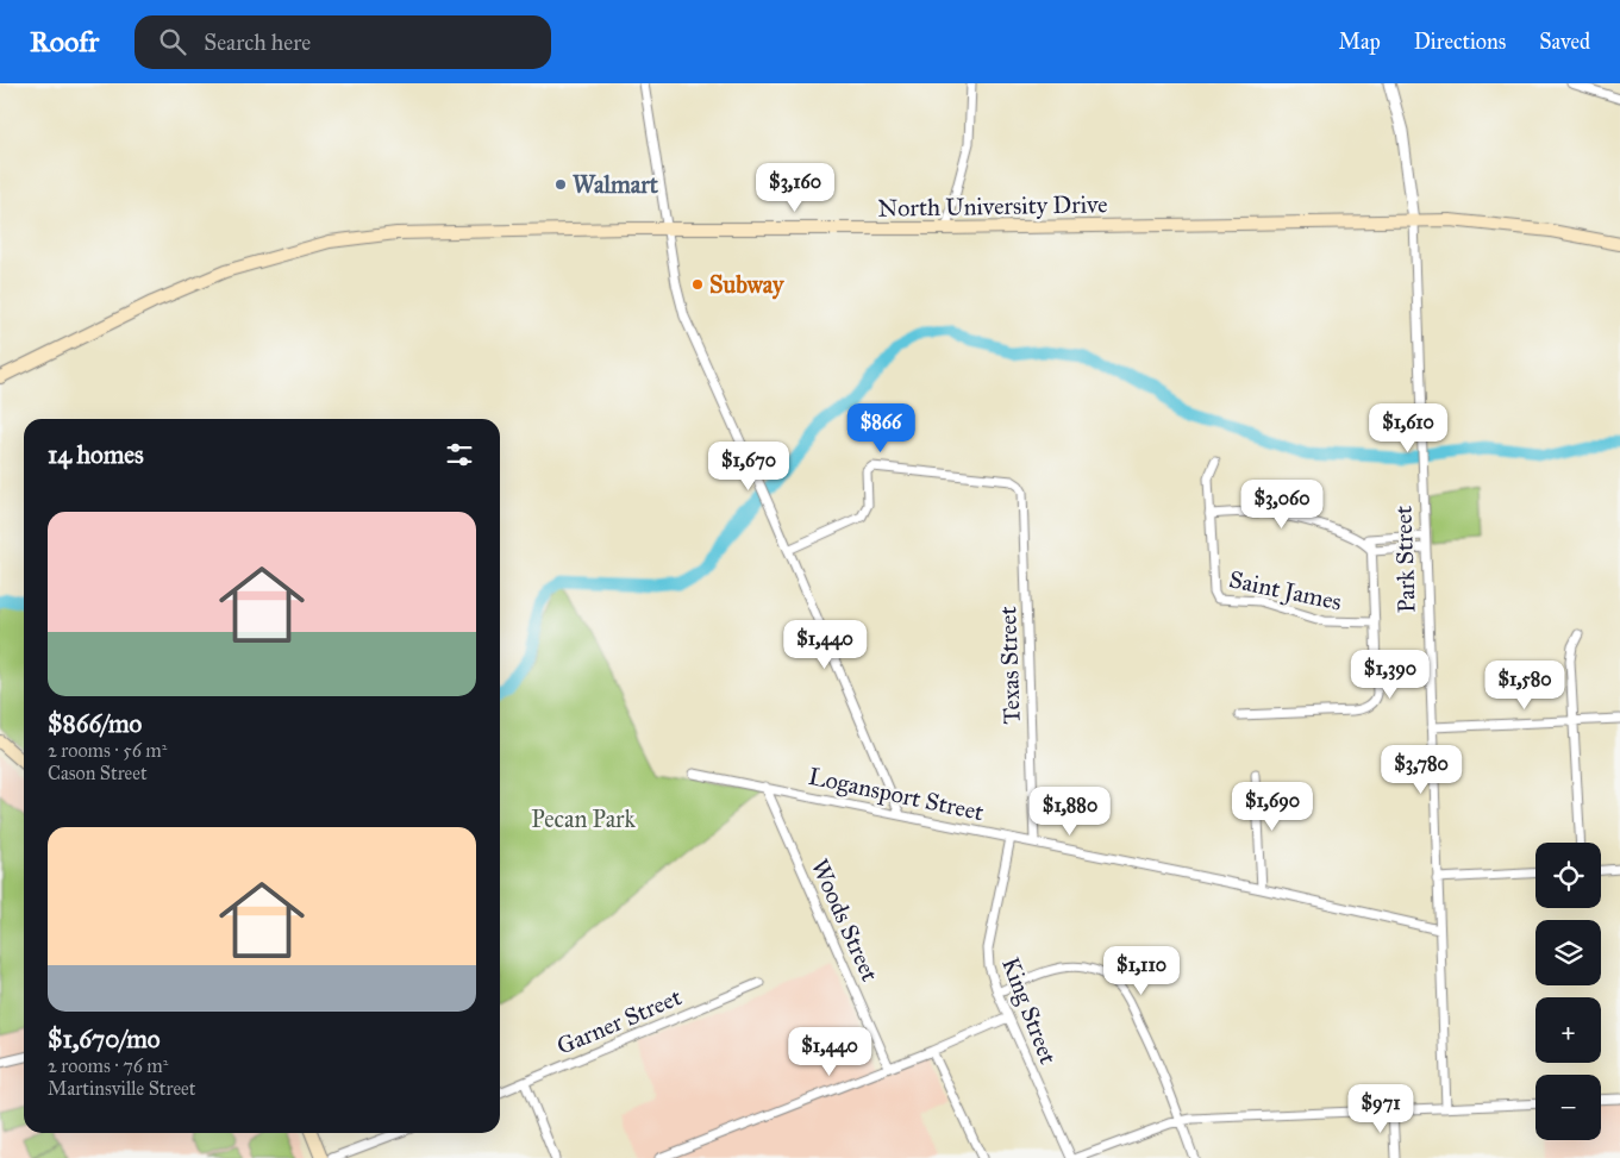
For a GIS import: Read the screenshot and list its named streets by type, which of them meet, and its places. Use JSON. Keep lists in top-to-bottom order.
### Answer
{
  "streets": {
    "main road": ["North University Drive"],
    "street": [
      "Park Street",
      "Saint James",
      "Texas Street",
      "Logansport Street",
      "Woods Street",
      "King Street",
      "Garner Street"
    ]
  },
  "crossings": [
    ["North University Drive", "Park Street"],
    ["Park Street", "Logansport Street"],
    ["Texas Street", "Logansport Street"],
    ["Logansport Street", "Woods Street"],
    ["Logansport Street", "King Street"]
  ],
  "parks": ["Pecan Park"],
  "places": ["Walmart", "Subway"],
  "page": {
    "header": "Roofr",
    "search": "Search here",
    "nav": ["Map", "Directions", "Saved"],
    "price": [
      "$3,160",
      "$866",
      "$1,610",
      "$1,670",
      "$3,060",
      "$1,440",
      "$1,390",
      "$1,580",
      "$3,780",
      "$1,690",
      "$1,880",
      "$1,110",
      "$1,440",
      "$971"
    ],
    "heading": "14 homes",
    "list": [
      {
        "name": "$866/mo",
        "note": "2 rooms · 56 m² · Cason Street"
      },
      {
        "name": "$1,670/mo",
        "note": "2 rooms · 76 m² · Martinsville Street"
      }
    ],
    "map_buttons": ["+", "−"]
  }
}
